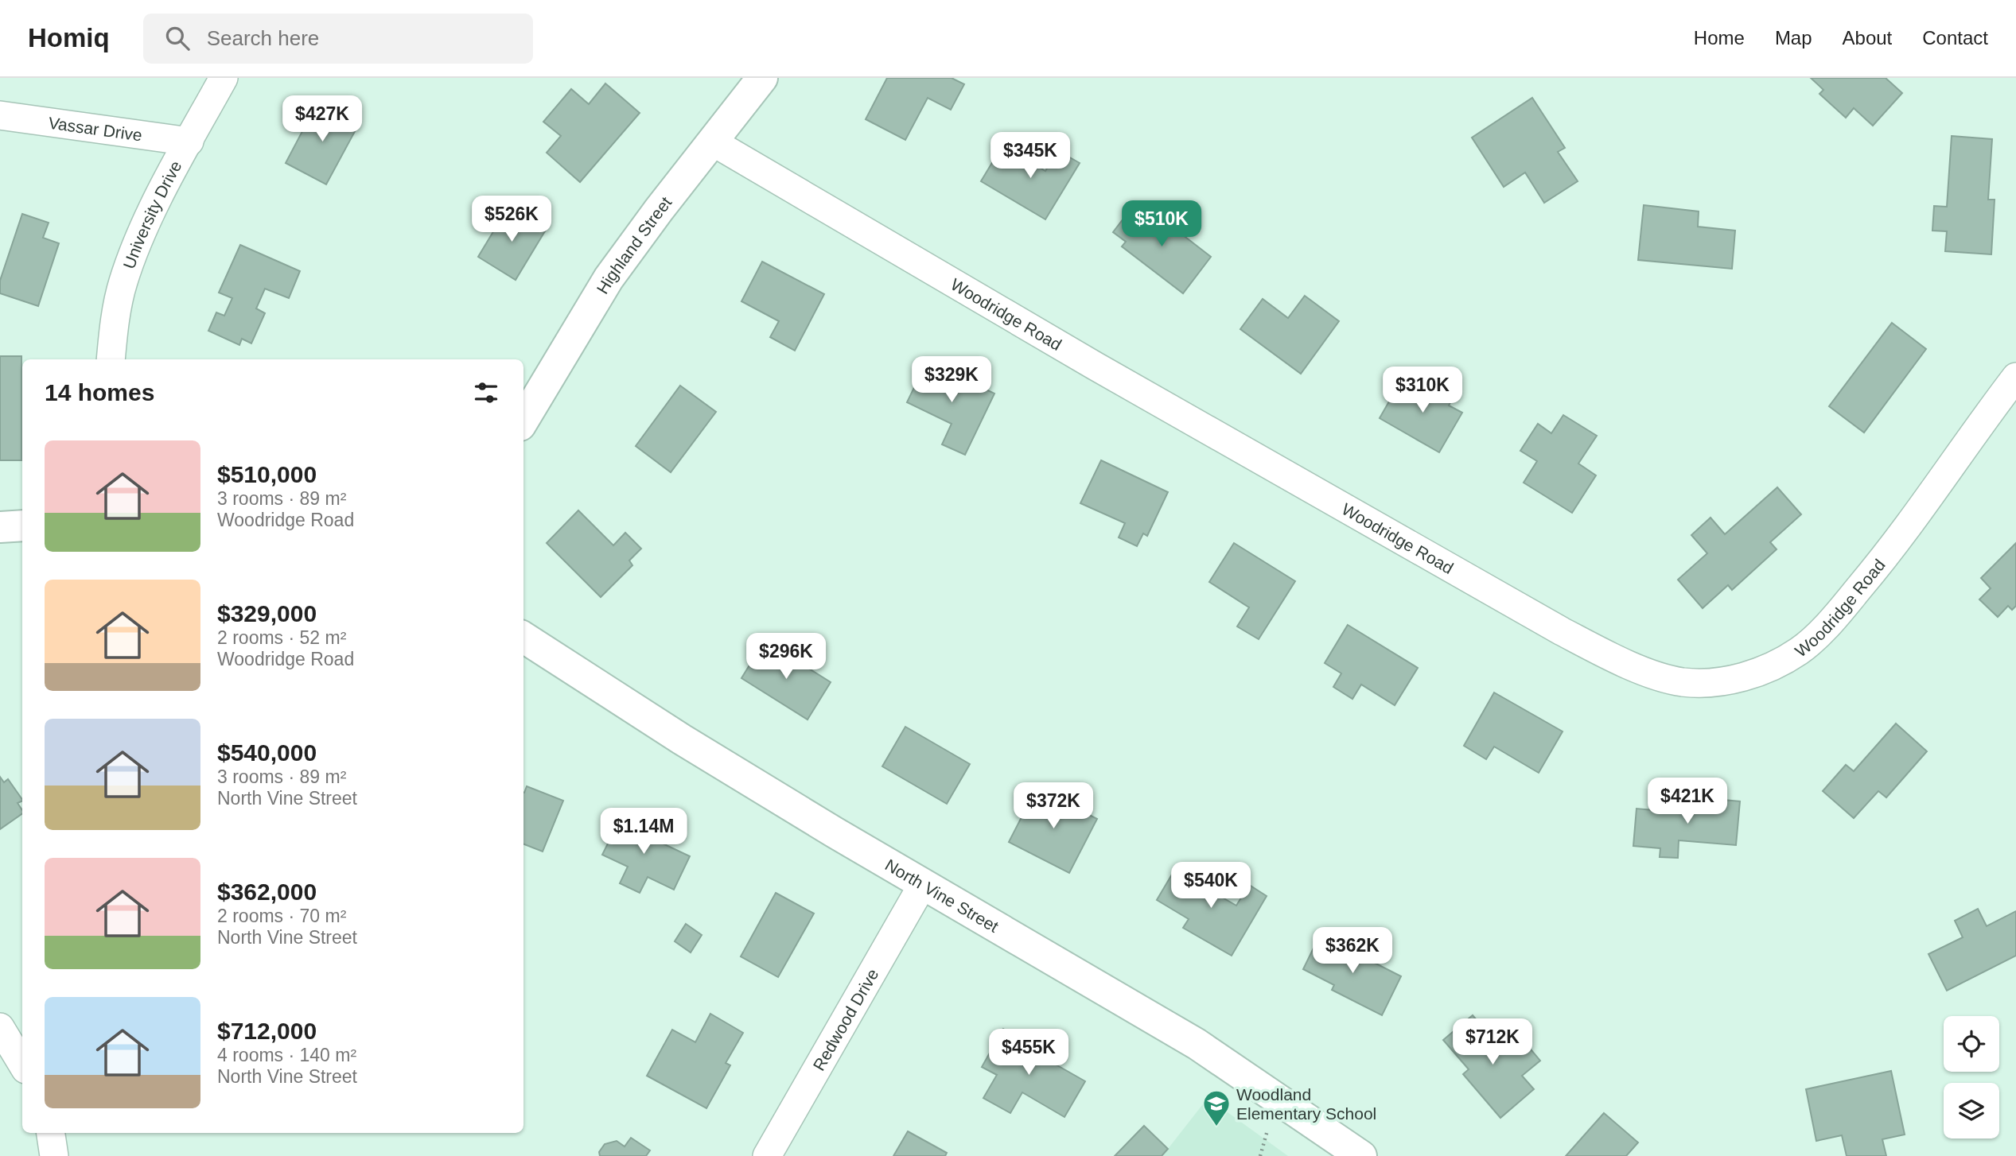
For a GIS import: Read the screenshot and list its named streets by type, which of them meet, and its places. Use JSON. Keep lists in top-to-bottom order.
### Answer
{
  "streets": {
    "street": [
      "Vassar Drive",
      "University Drive",
      "Highland Street",
      "Woodridge Road",
      "North Vine Street",
      "Redwood Drive"
    ]
  },
  "crossings": [
    ["Vassar Drive", "University Drive"],
    ["Highland Street", "Woodridge Road"],
    ["North Vine Street", "Redwood Drive"]
  ],
  "places": {
    "school or university": ["Woodland Elementary School"]
  },
  "page": {
    "header": "Homiq",
    "search": "Search here",
    "nav": [
      "Home",
      "Map",
      "About",
      "Contact"
    ],
    "price": [
      "$427K",
      "$345K",
      "$526K",
      "$510K",
      "$329K",
      "$310K",
      "$296K",
      "$421K",
      "$372K",
      "$1.14M",
      "$540K",
      "$362K",
      "$712K",
      "$455K"
    ],
    "heading": "14 homes",
    "list": [
      {
        "name": "$510,000",
        "note": "3 rooms · 89 m² · Woodridge Road"
      },
      {
        "name": "$329,000",
        "note": "2 rooms · 52 m² · Woodridge Road"
      },
      {
        "name": "$540,000",
        "note": "3 rooms · 89 m² · North Vine Street"
      },
      {
        "name": "$362,000",
        "note": "2 rooms · 70 m² · North Vine Street"
      },
      {
        "name": "$712,000",
        "note": "4 rooms · 140 m² · North Vine Street"
      }
    ]
  }
}
